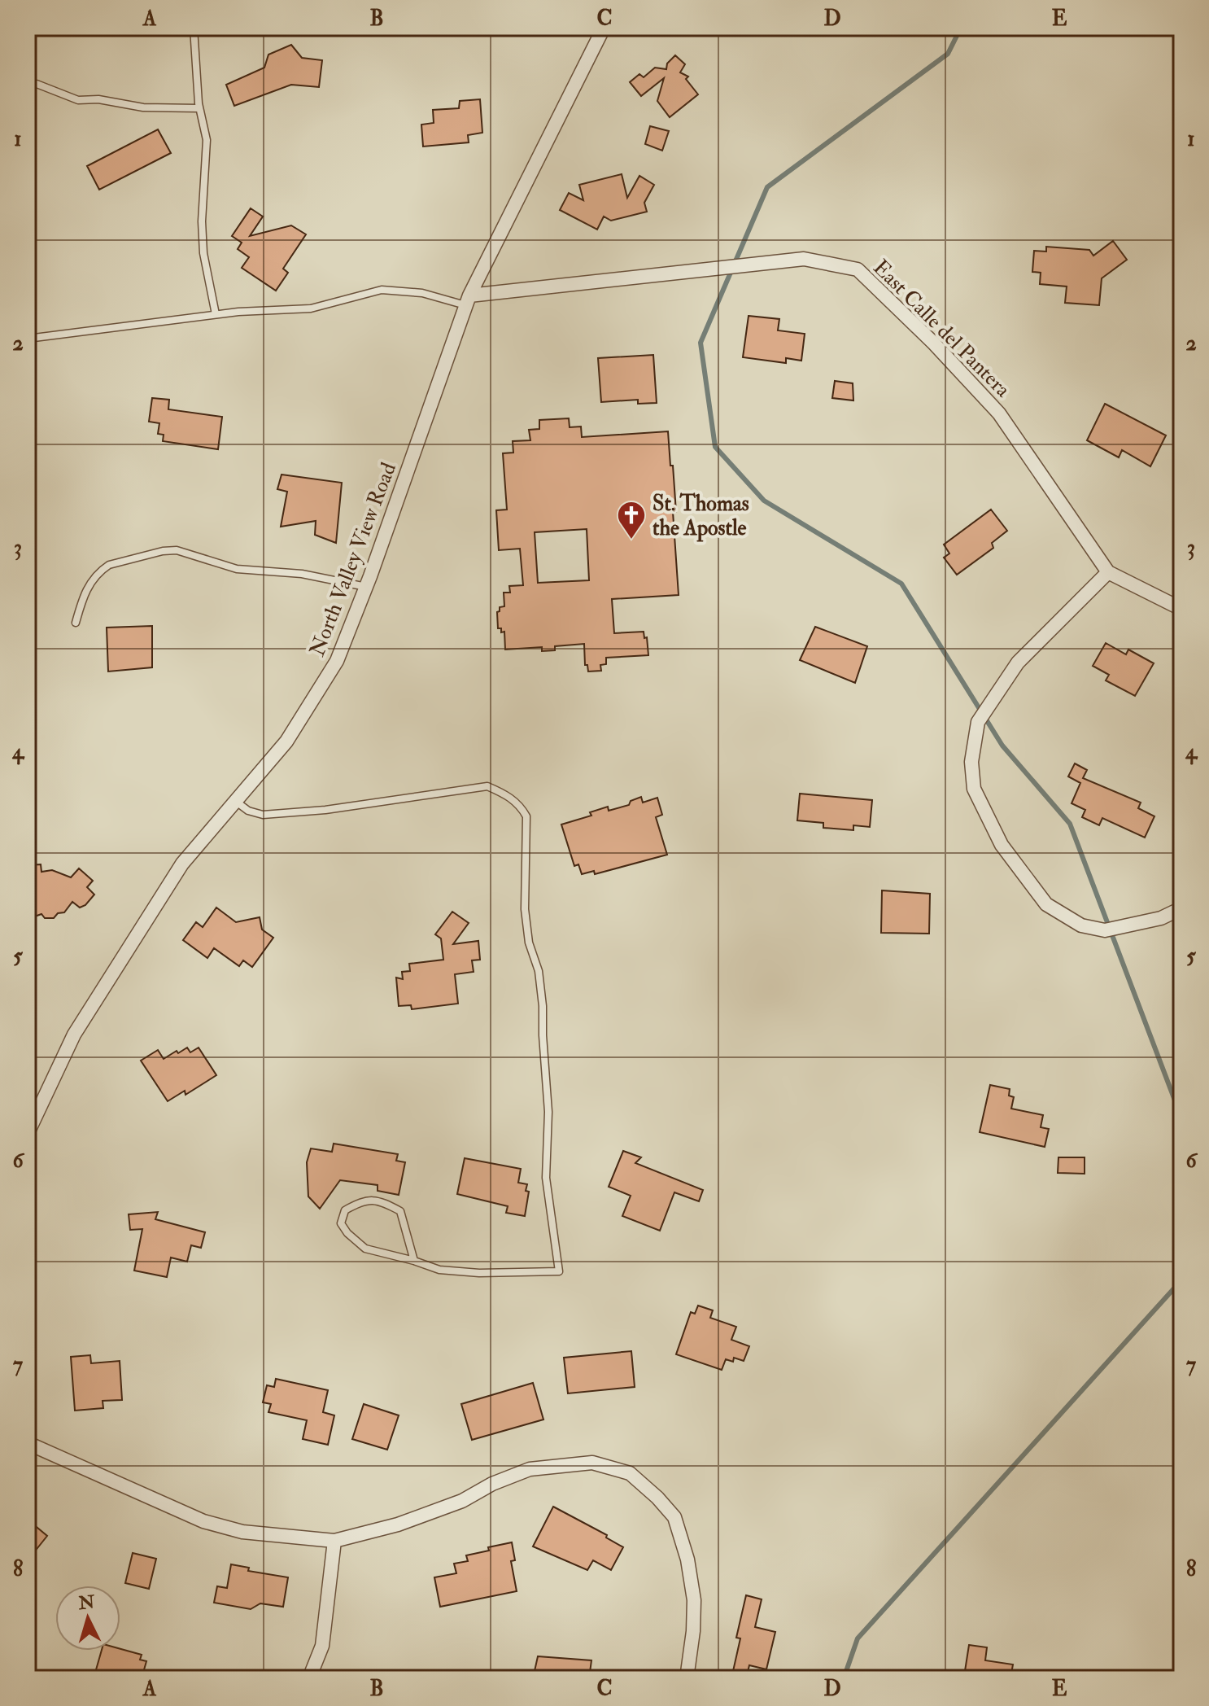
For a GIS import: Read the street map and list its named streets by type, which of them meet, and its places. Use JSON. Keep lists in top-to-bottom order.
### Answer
{
  "streets": {
    "street": ["East Calle del Pantera", "North Valley View Road"]
  },
  "crossings": [
    ["East Calle del Pantera", "North Valley View Road"]
  ],
  "places": {
    "church": ["St. Thomas the Apostle"]
  },
  "north": "top",
  "grid": {
    "columns": [
      "A",
      "B",
      "C",
      "D",
      "E"
    ],
    "rows": [
      "1",
      "2",
      "3",
      "4",
      "5",
      "6",
      "7",
      "8"
    ]
  }
}
